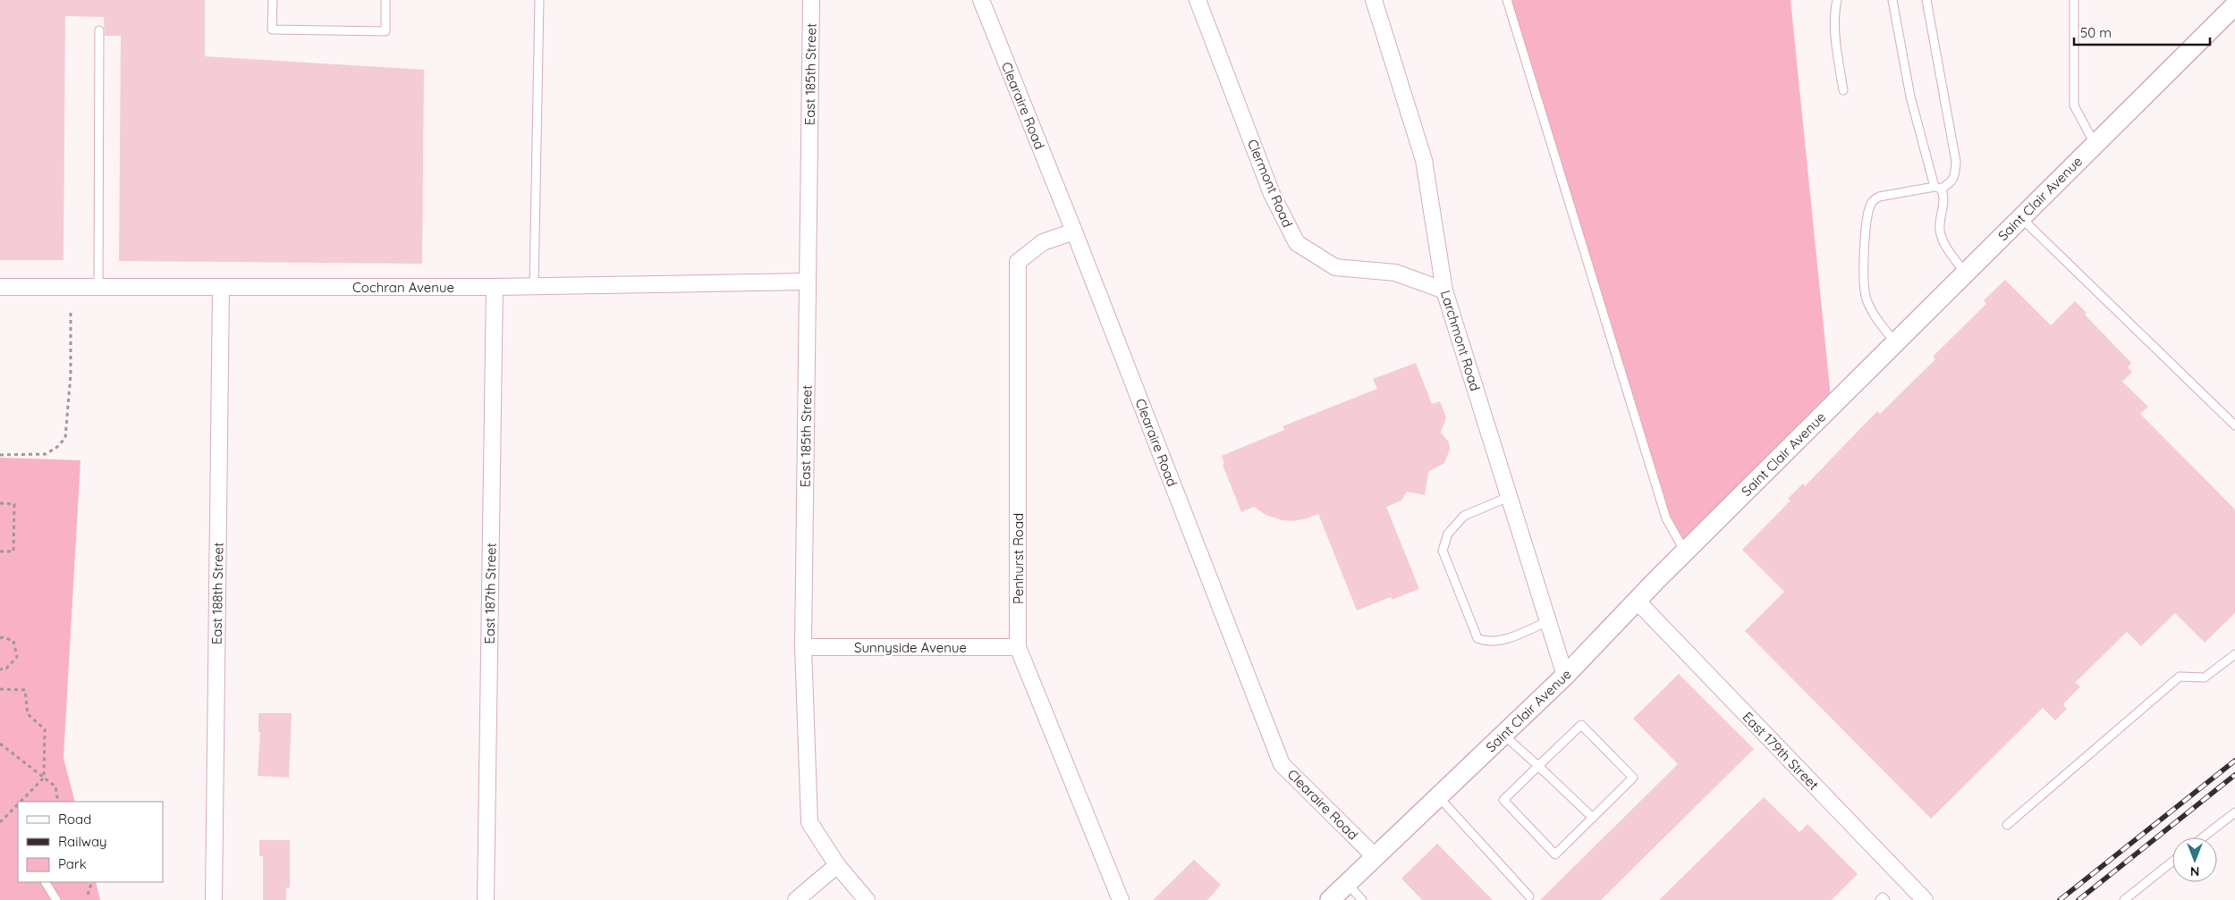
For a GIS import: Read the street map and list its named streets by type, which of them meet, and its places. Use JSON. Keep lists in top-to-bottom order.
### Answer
{
  "streets": {
    "street": [
      "East 185th Street",
      "Clearaire Road",
      "Clermont Road",
      "Saint Clair Avenue",
      "Cochran Avenue",
      "Larchmont Road",
      "Penhurst Road",
      "East 188th Street",
      "East 187th Street",
      "Sunnyside Avenue",
      "East 179th Street"
    ]
  },
  "crossings": [
    ["East 185th Street", "Cochran Avenue"],
    ["East 185th Street", "Sunnyside Avenue"],
    ["Clearaire Road", "Saint Clair Avenue"],
    ["Clearaire Road", "Penhurst Road"],
    ["Clermont Road", "Larchmont Road"],
    ["Saint Clair Avenue", "Larchmont Road"],
    ["Saint Clair Avenue", "East 179th Street"],
    ["Cochran Avenue", "East 188th Street"],
    ["Cochran Avenue", "East 187th Street"],
    ["Penhurst Road", "Sunnyside Avenue"]
  ],
  "legend": ["Road", "Railway", "Park"],
  "scale_bar": "50 m",
  "north": "bottom"
}
